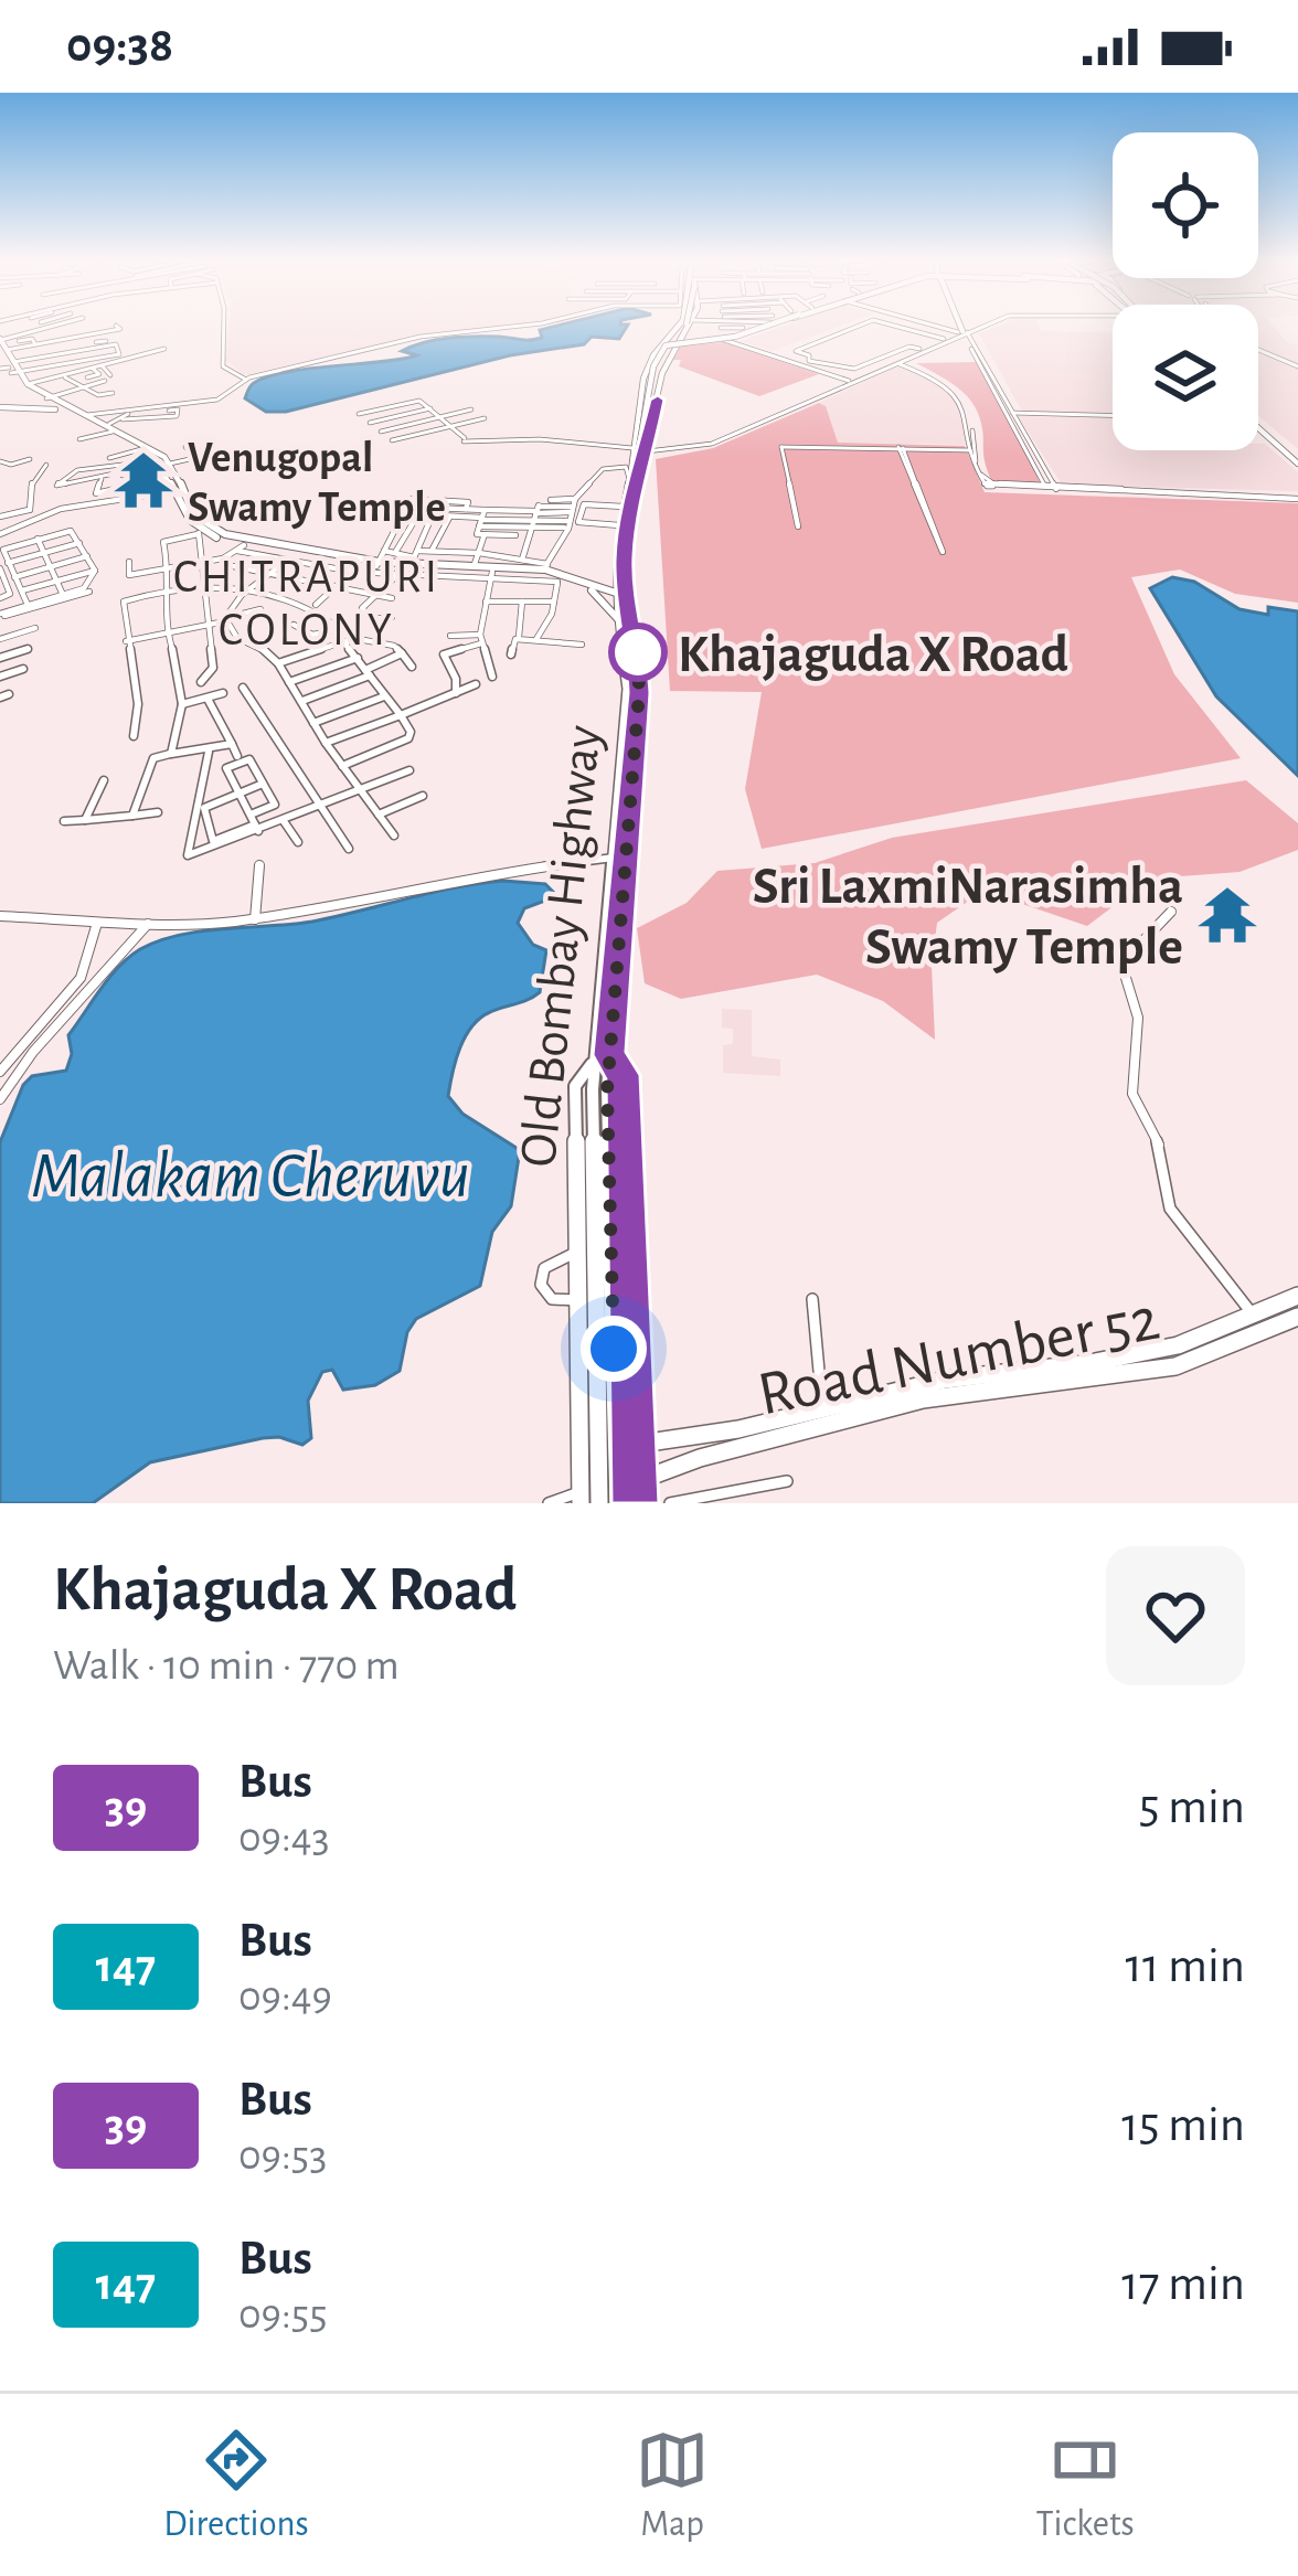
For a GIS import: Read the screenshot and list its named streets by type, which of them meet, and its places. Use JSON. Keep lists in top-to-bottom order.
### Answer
{
  "streets": {
    "main road": ["Old Bombay Highway", "Road Number 52"]
  },
  "districts": ["CHITRAPURI COLONY"],
  "water": ["Malakam Cheruvu"],
  "places": {
    "temple": ["Venugopal Swamy Temple", "Sri LaxmiNarasimha Swamy Temple"],
    "other": ["Khajaguda X Road"]
  },
  "lines": ["bus line 39"],
  "page": {
    "status": "09:38",
    "heading": ["Khajaguda X Road", "Walk · 10 min · 770 m"],
    "list": [
      {
        "mark": "39",
        "name": "Bus",
        "note": "09:43",
        "value": "5 min"
      },
      {
        "mark": "147",
        "name": "Bus",
        "note": "09:49",
        "value": "11 min"
      },
      {
        "mark": "39",
        "name": "Bus",
        "note": "09:53",
        "value": "15 min"
      },
      {
        "mark": "147",
        "name": "Bus",
        "note": "09:55",
        "value": "17 min"
      }
    ],
    "tabs": ["Directions", "Map", "Tickets"]
  }
}
